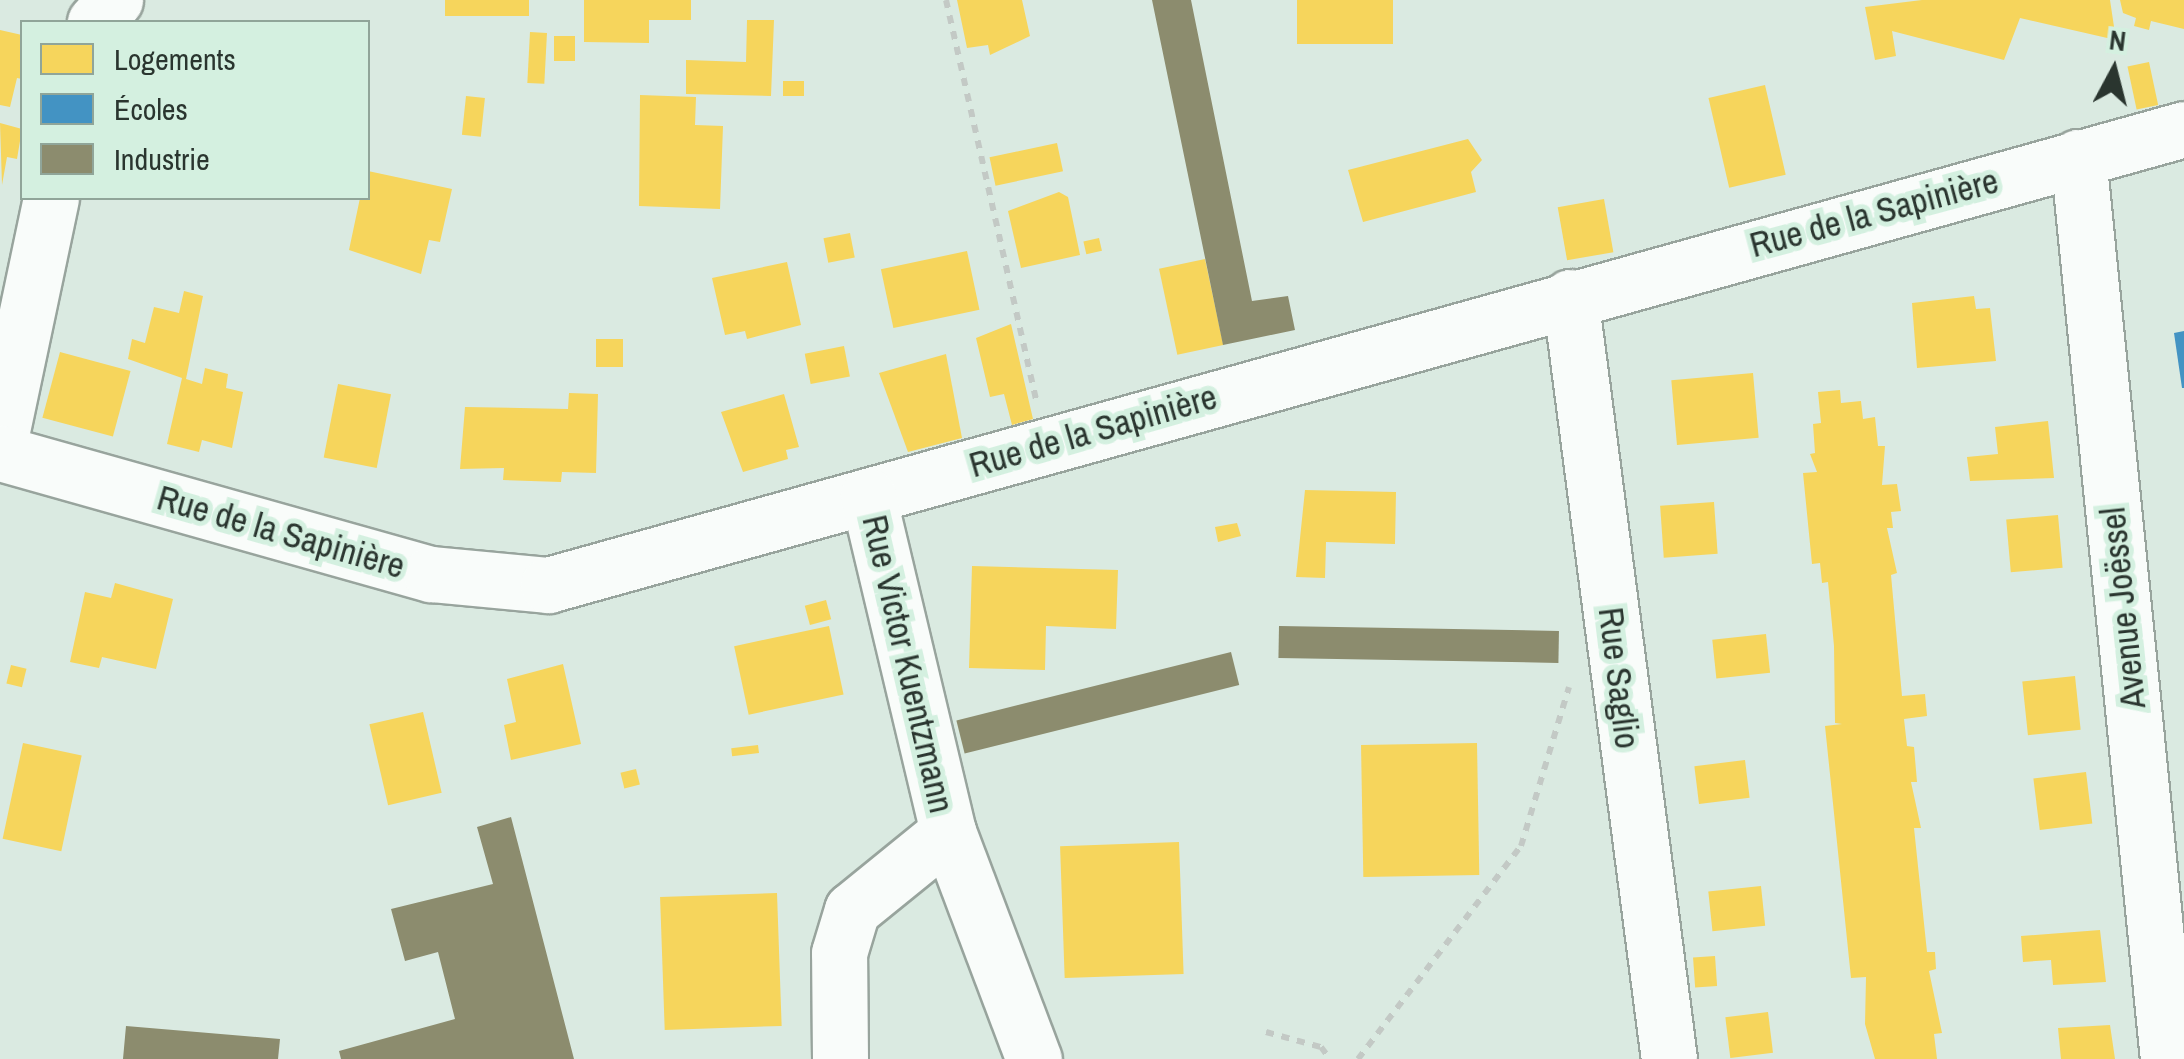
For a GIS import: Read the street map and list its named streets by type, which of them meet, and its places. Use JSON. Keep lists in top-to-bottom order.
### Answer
{
  "streets": {
    "street": [
      "Rue de la Sapinière",
      "Avenue Joëssel",
      "Rue Victor Kuentzmann",
      "Rue Saglio"
    ]
  },
  "crossings": [
    ["Rue de la Sapinière", "Avenue Joëssel"],
    ["Rue de la Sapinière", "Rue Victor Kuentzmann"],
    ["Rue de la Sapinière", "Rue Saglio"]
  ],
  "legend": ["Logements", "Écoles", "Industrie"],
  "north": "top"
}
